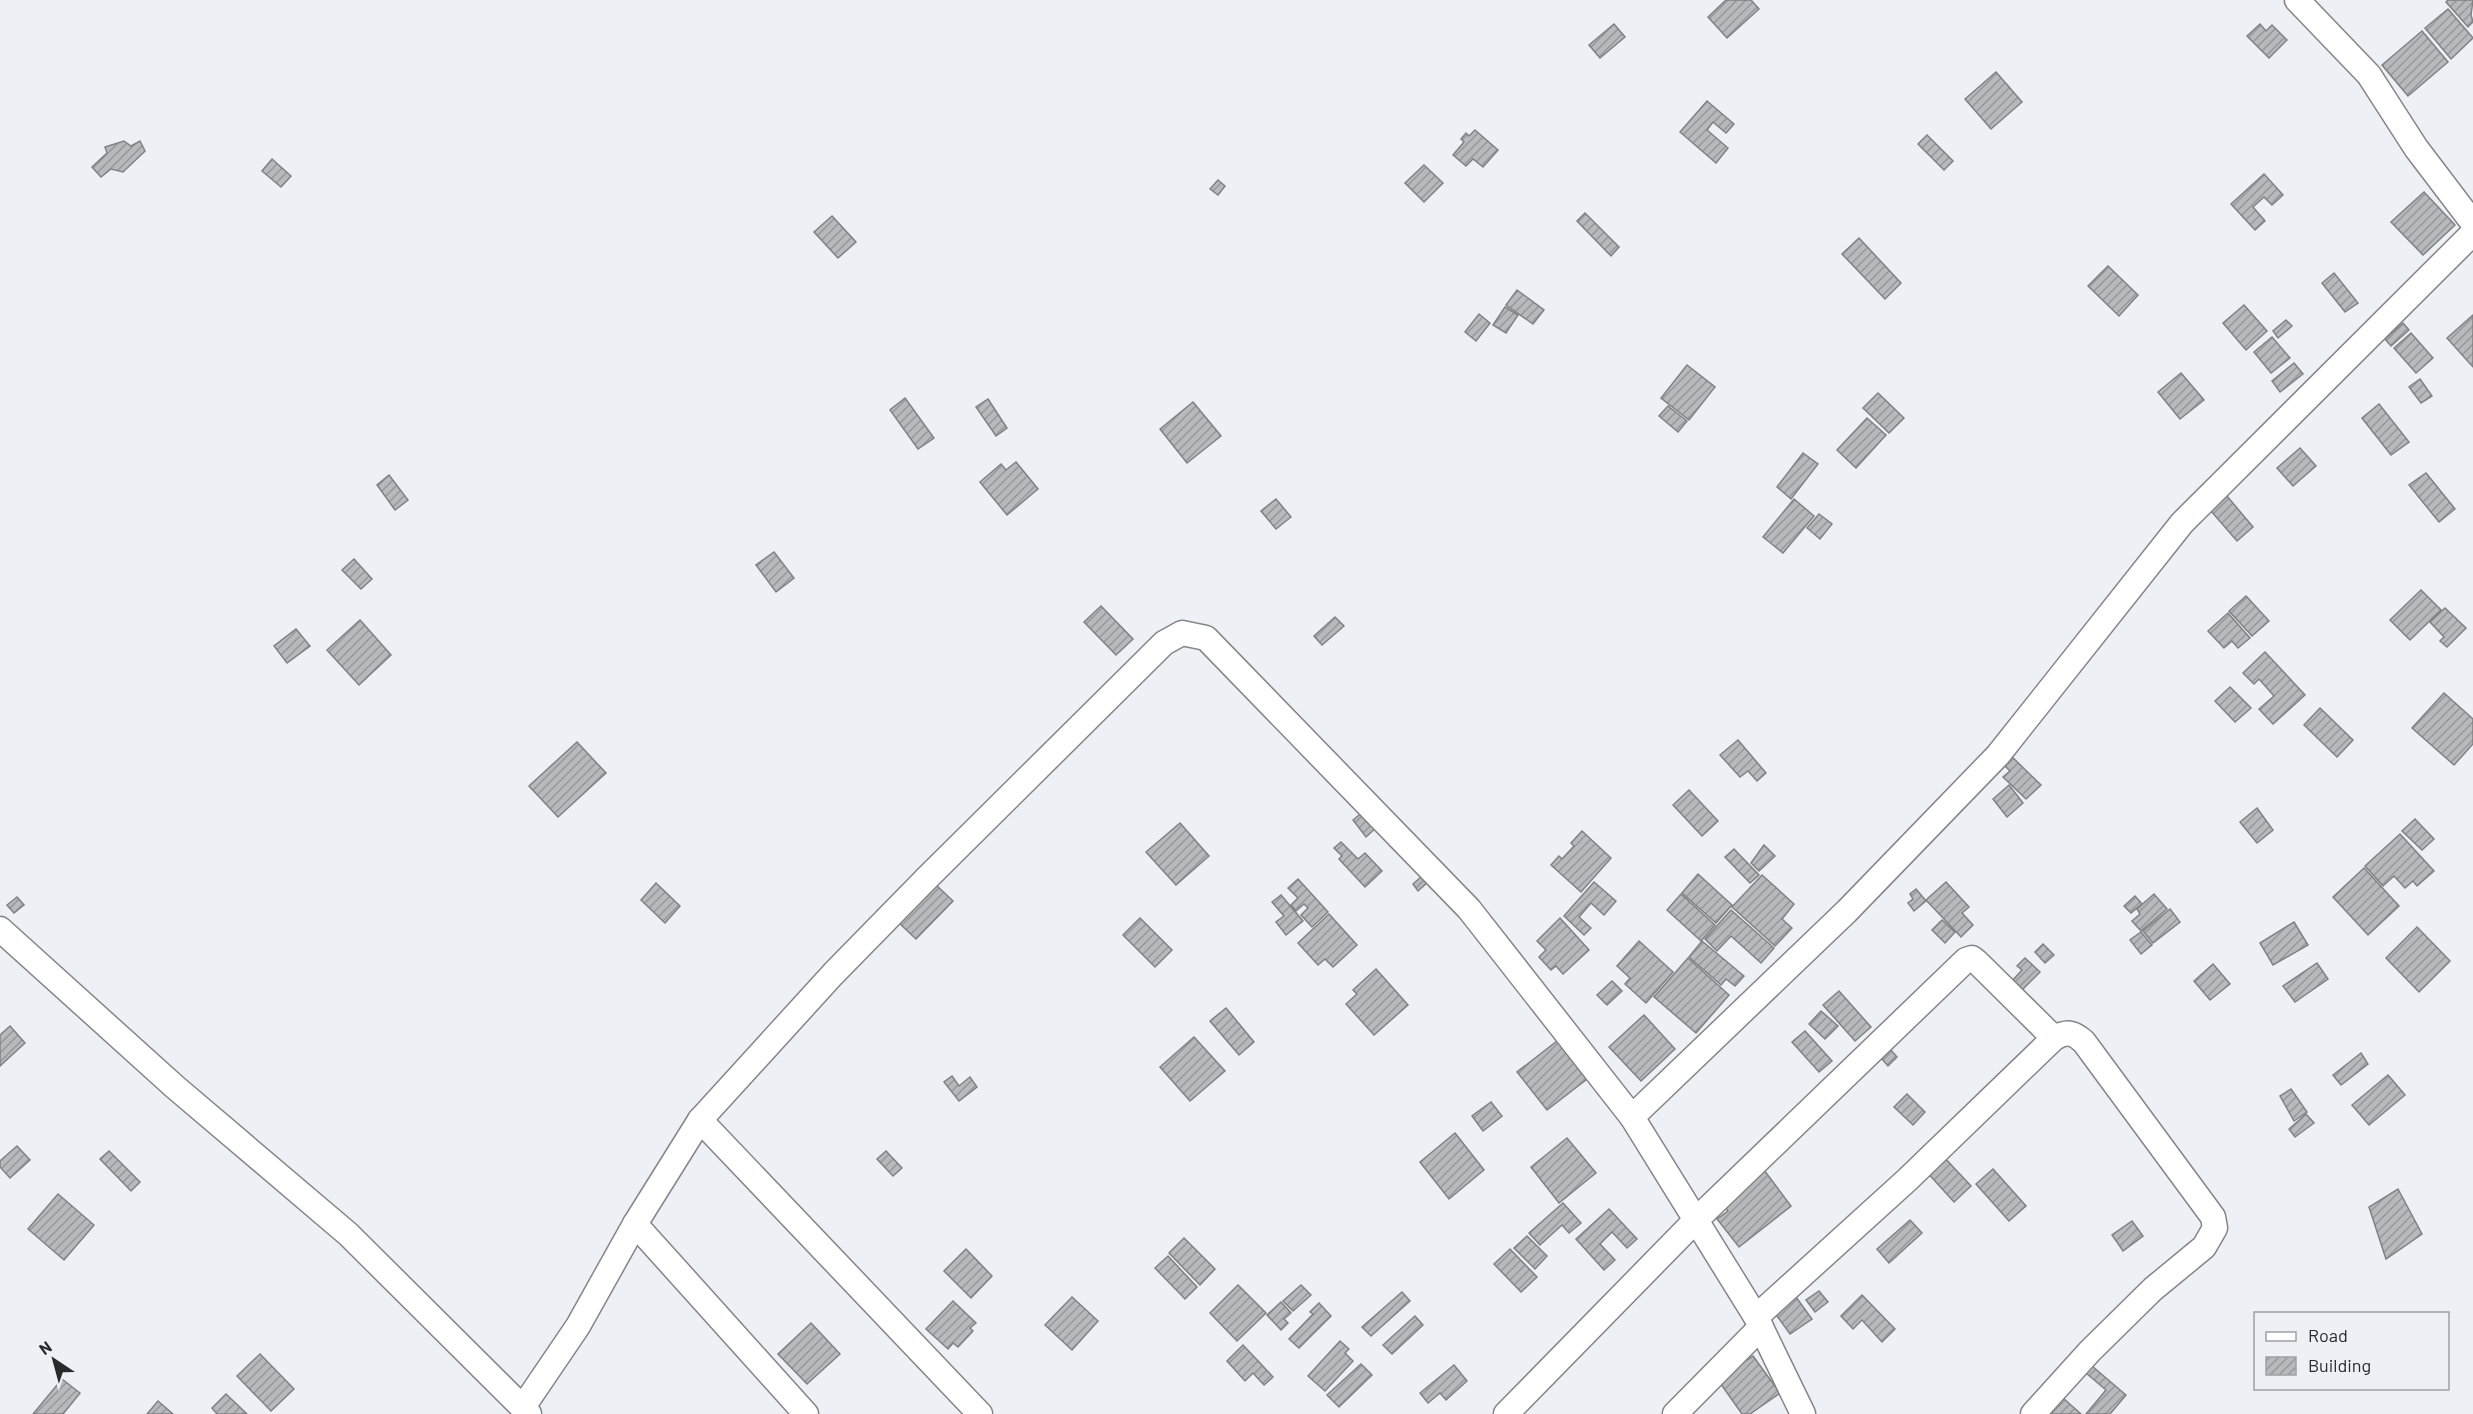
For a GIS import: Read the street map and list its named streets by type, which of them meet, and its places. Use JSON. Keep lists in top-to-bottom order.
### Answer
{
  "legend": ["Road", "Building"],
  "north": "top left"
}
